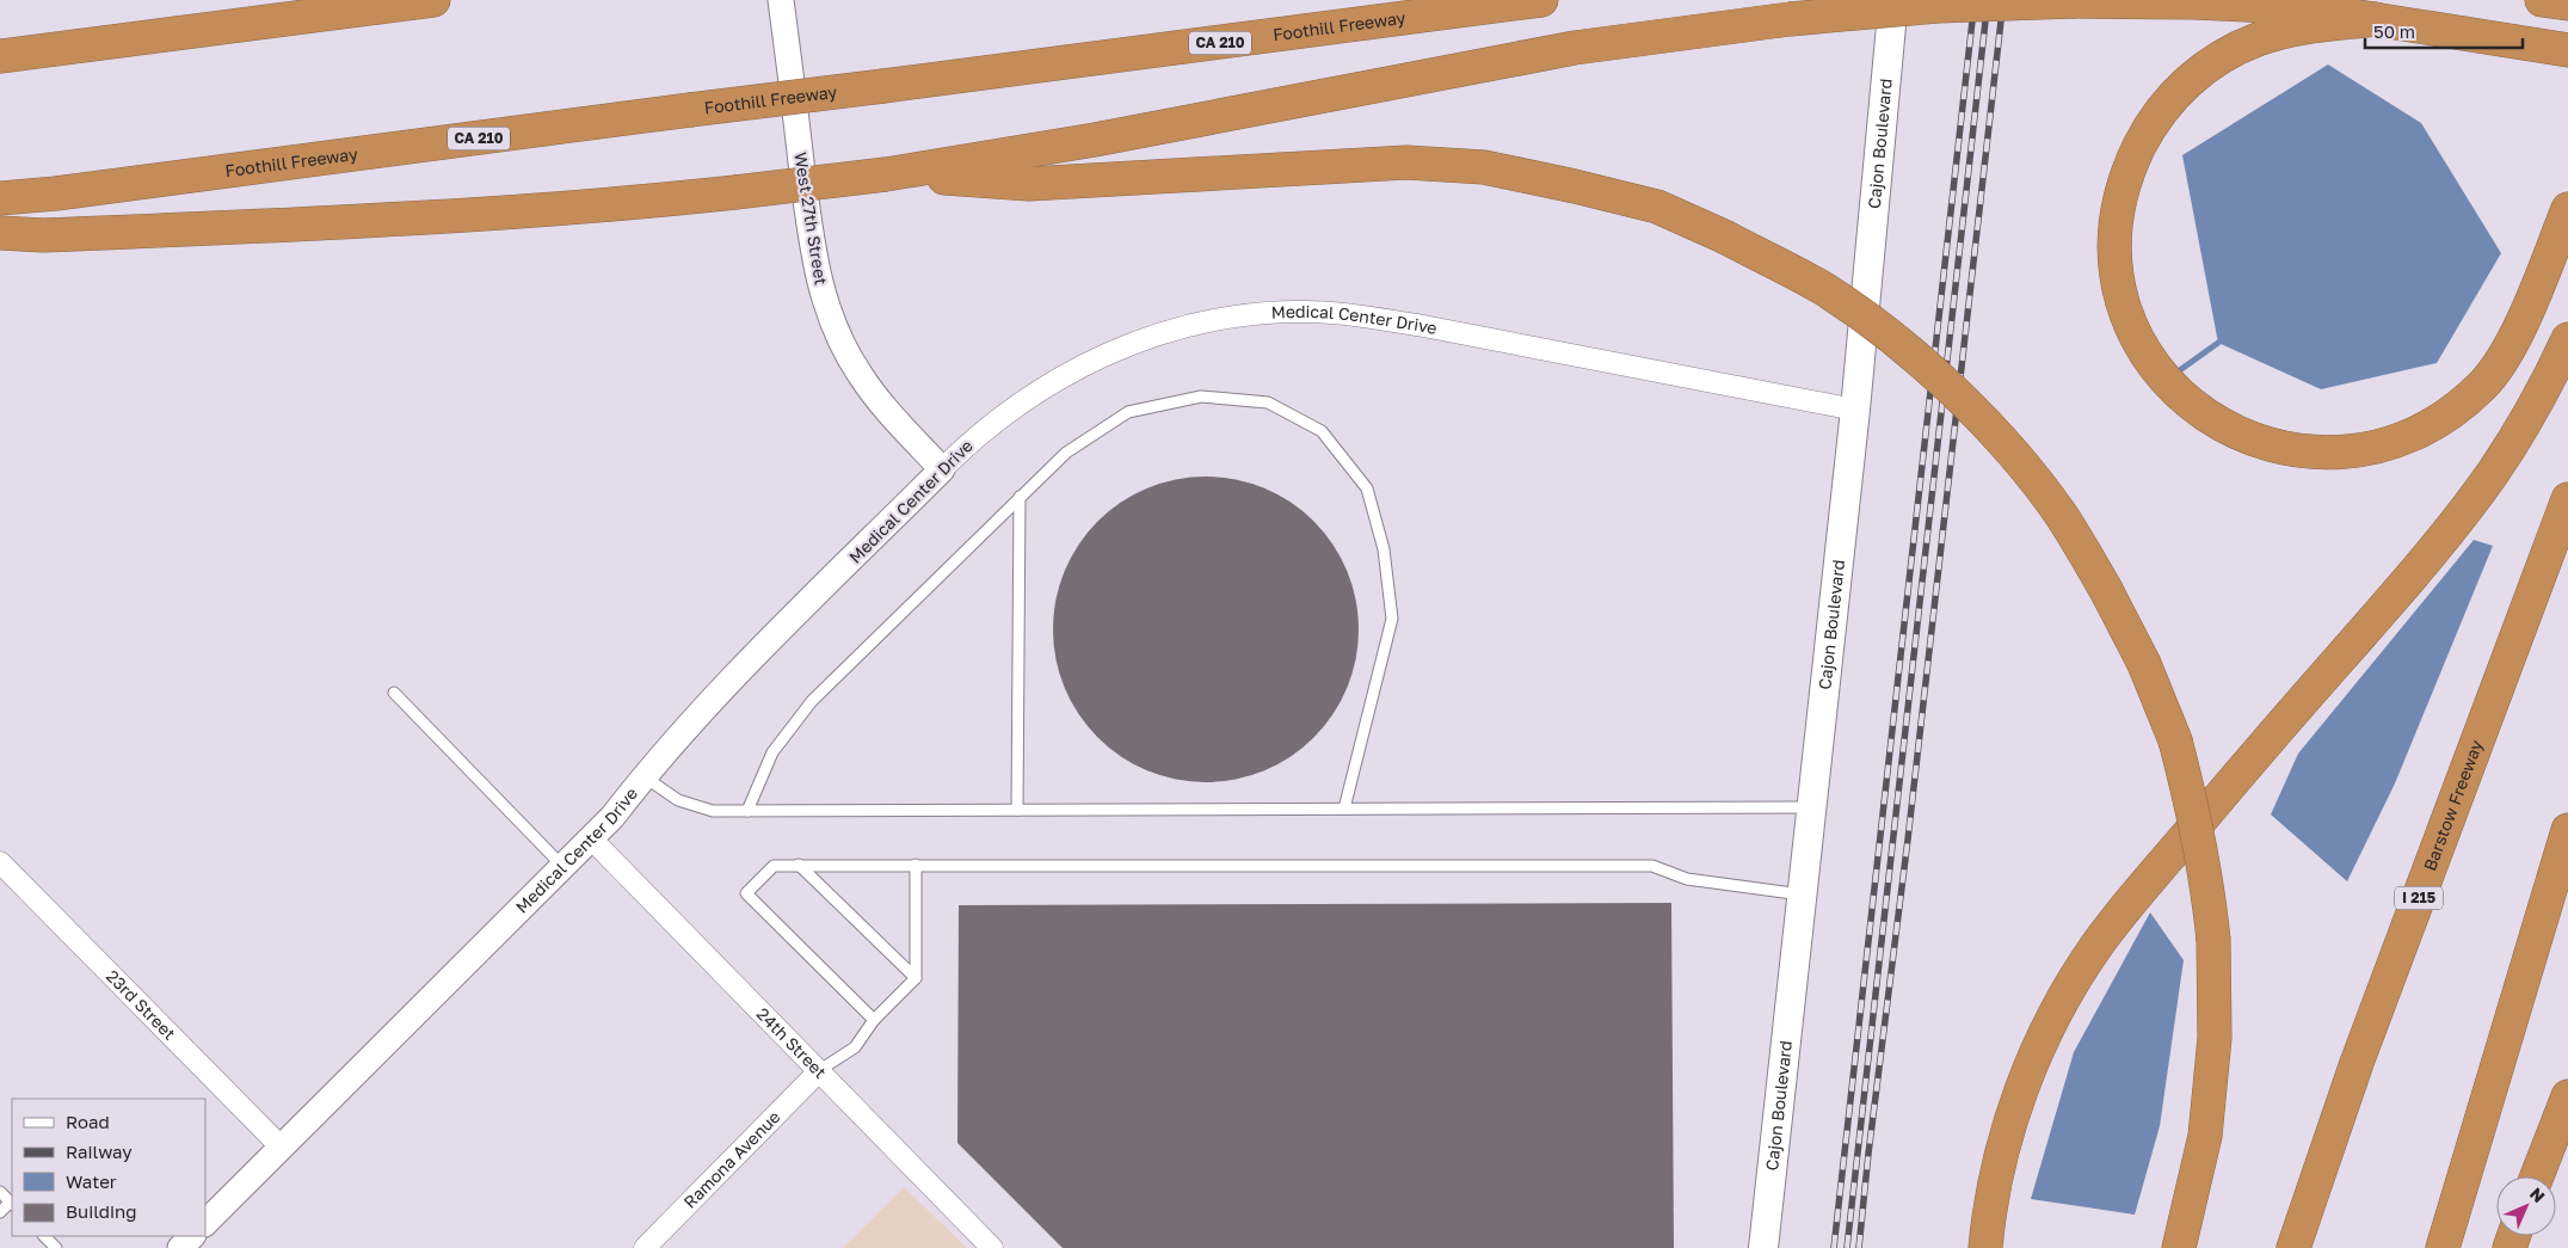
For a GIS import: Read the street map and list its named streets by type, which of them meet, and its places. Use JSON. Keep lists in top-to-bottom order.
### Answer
{
  "streets": {
    "highway": [
      "Foothill Freeway",
      "CA 210",
      "Barstow Freeway",
      "I 215"
    ],
    "main road": ["Cajon Boulevard"],
    "street": [
      "West 27th Street",
      "Medical Center Drive",
      "23rd Street",
      "24th Street",
      "Ramona Avenue"
    ]
  },
  "crossings": [
    ["Cajon Boulevard", "Medical Center Drive"],
    ["West 27th Street", "Medical Center Drive"],
    ["Medical Center Drive", "23rd Street"],
    ["Medical Center Drive", "24th Street"],
    ["24th Street", "Ramona Avenue"]
  ],
  "legend": [
    "Road",
    "Railway",
    "Water",
    "Building"
  ],
  "scale_bar": "50 m",
  "north": "top right"
}
